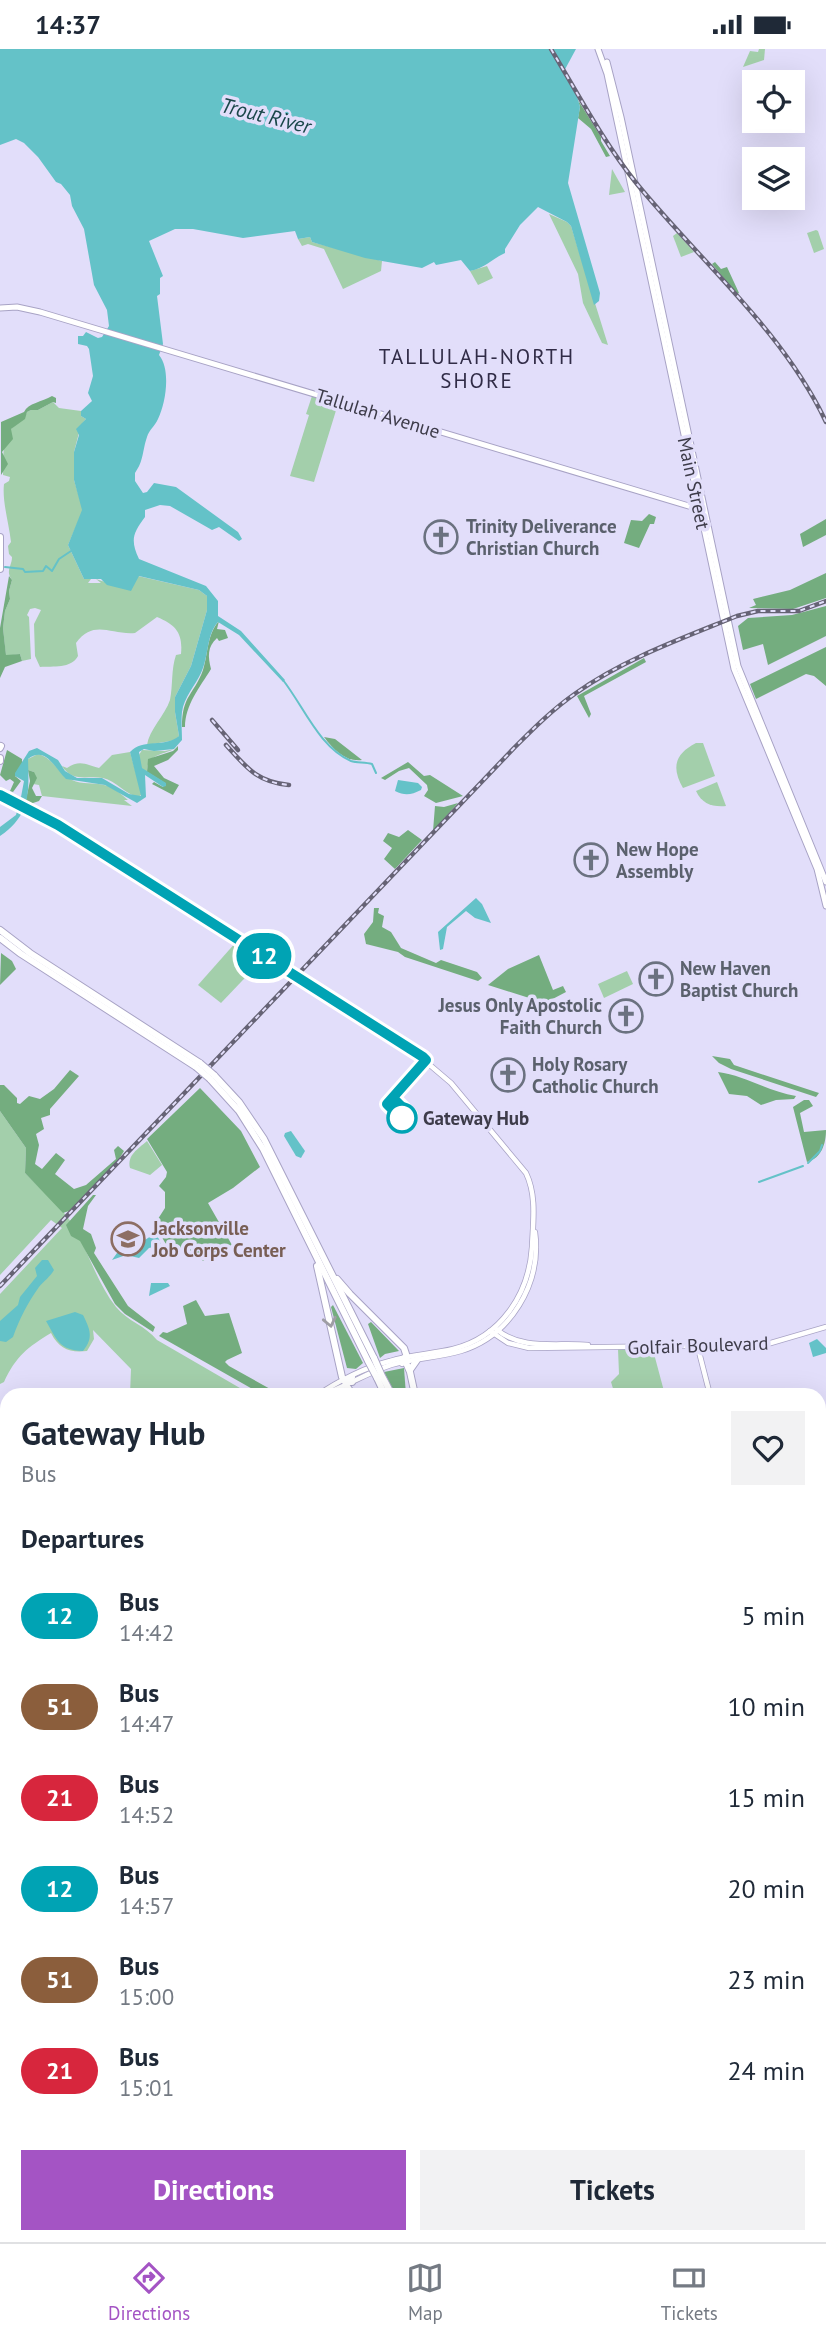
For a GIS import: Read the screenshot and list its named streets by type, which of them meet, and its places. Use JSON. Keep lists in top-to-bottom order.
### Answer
{
  "streets": {
    "main road": ["Tallulah Avenue", "Main Street", "Golfair Boulevard"]
  },
  "crossings": [
    ["Tallulah Avenue", "Main Street"]
  ],
  "districts": ["TALLULAH-NORTH SHORE"],
  "water": ["Trout River"],
  "places": {
    "church": [
      "Trinity Deliverance Christian Church",
      "New Hope Assembly",
      "New Haven Baptist Church",
      "Jesus Only Apostolic Faith Church",
      "Holy Rosary Catholic Church"
    ],
    "other": ["Gateway Hub"],
    "school or university": ["Jacksonville Job Corps Center"]
  },
  "lines": ["bus line 12"],
  "page": {
    "status": "14:37",
    "on_map": "12",
    "heading": [
      ["Gateway Hub", "Bus"],
      "Departures"
    ],
    "list": [
      {
        "mark": "12",
        "name": "Bus",
        "note": "14:42",
        "value": "5 min"
      },
      {
        "mark": "51",
        "name": "Bus",
        "note": "14:47",
        "value": "10 min"
      },
      {
        "mark": "21",
        "name": "Bus",
        "note": "14:52",
        "value": "15 min"
      },
      {
        "mark": "12",
        "name": "Bus",
        "note": "14:57",
        "value": "20 min"
      },
      {
        "mark": "51",
        "name": "Bus",
        "note": "15:00",
        "value": "23 min"
      },
      {
        "mark": "21",
        "name": "Bus",
        "note": "15:01",
        "value": "24 min"
      }
    ],
    "buttons": ["Directions", "Tickets"],
    "tabs": ["Directions", "Map", "Tickets"]
  }
}
